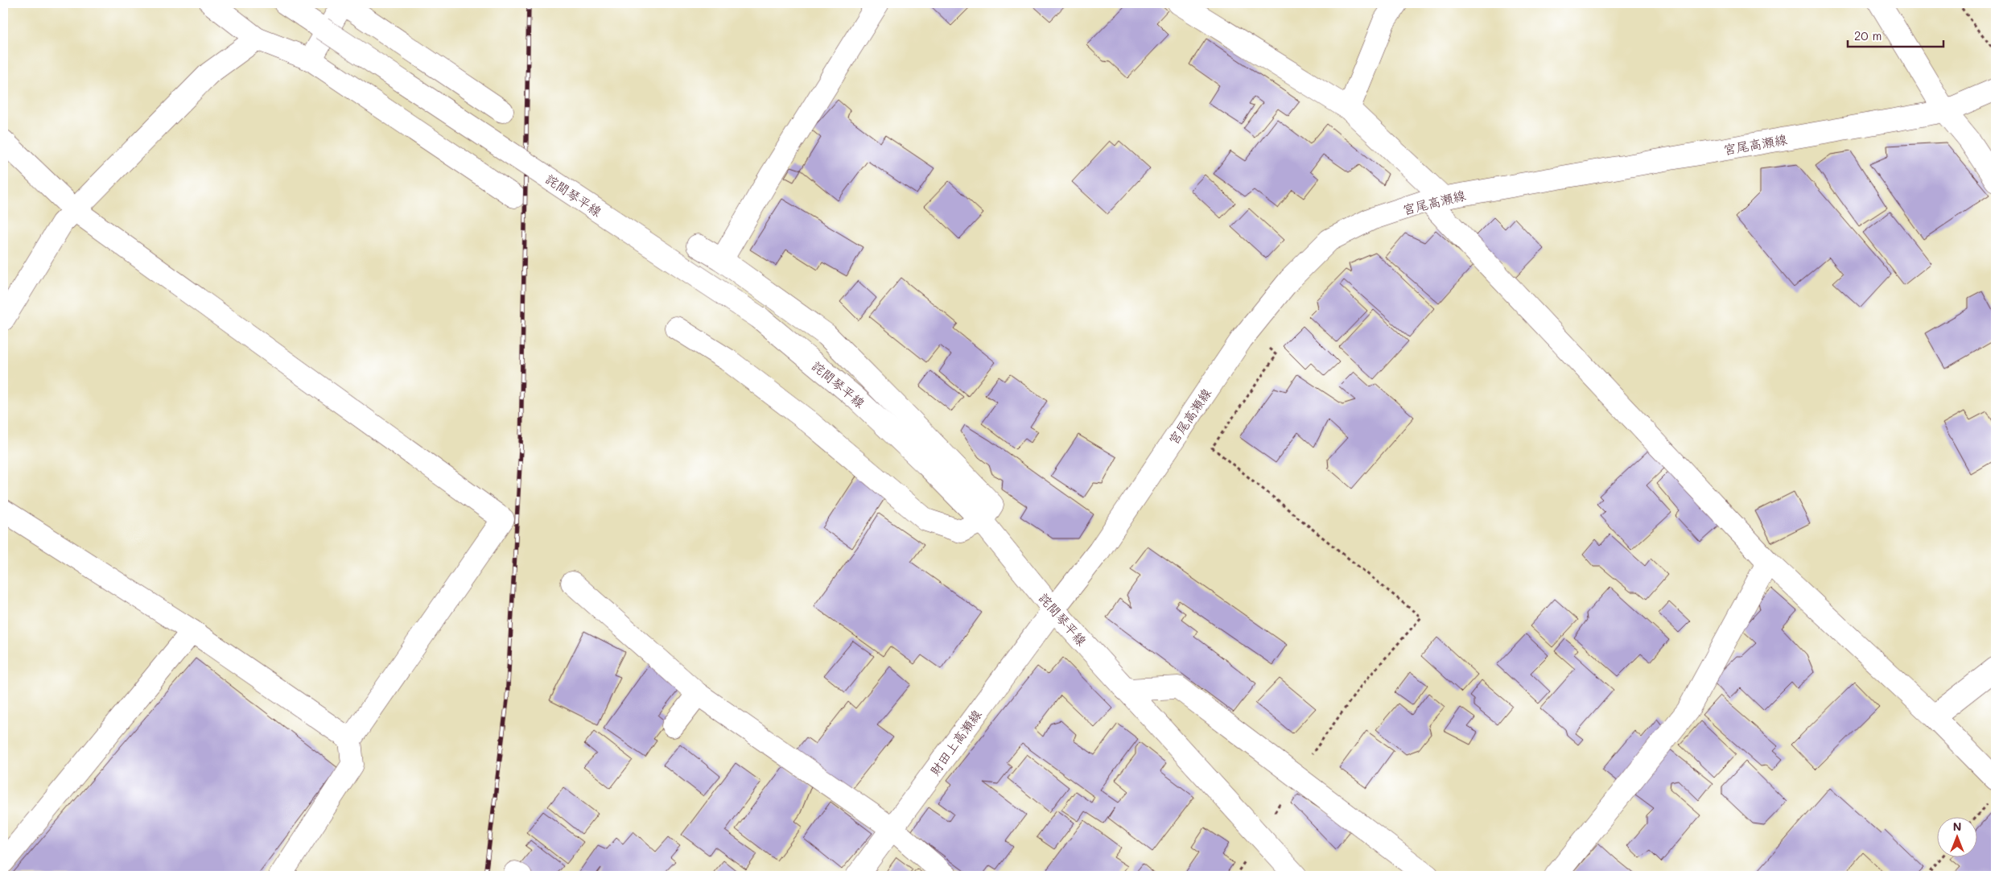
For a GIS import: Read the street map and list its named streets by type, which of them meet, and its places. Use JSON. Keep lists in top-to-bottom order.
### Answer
{
  "streets": {
    "street": ["宮尾高瀬線", "詫間琴平線", "財田上高瀬線"]
  },
  "crossings": [
    ["宮尾高瀬線", "詫間琴平線"],
    ["宮尾高瀬線", "財田上高瀬線"],
    ["詫間琴平線", "財田上高瀬線"]
  ],
  "scale_bar": "20 m",
  "north": "top"
}
